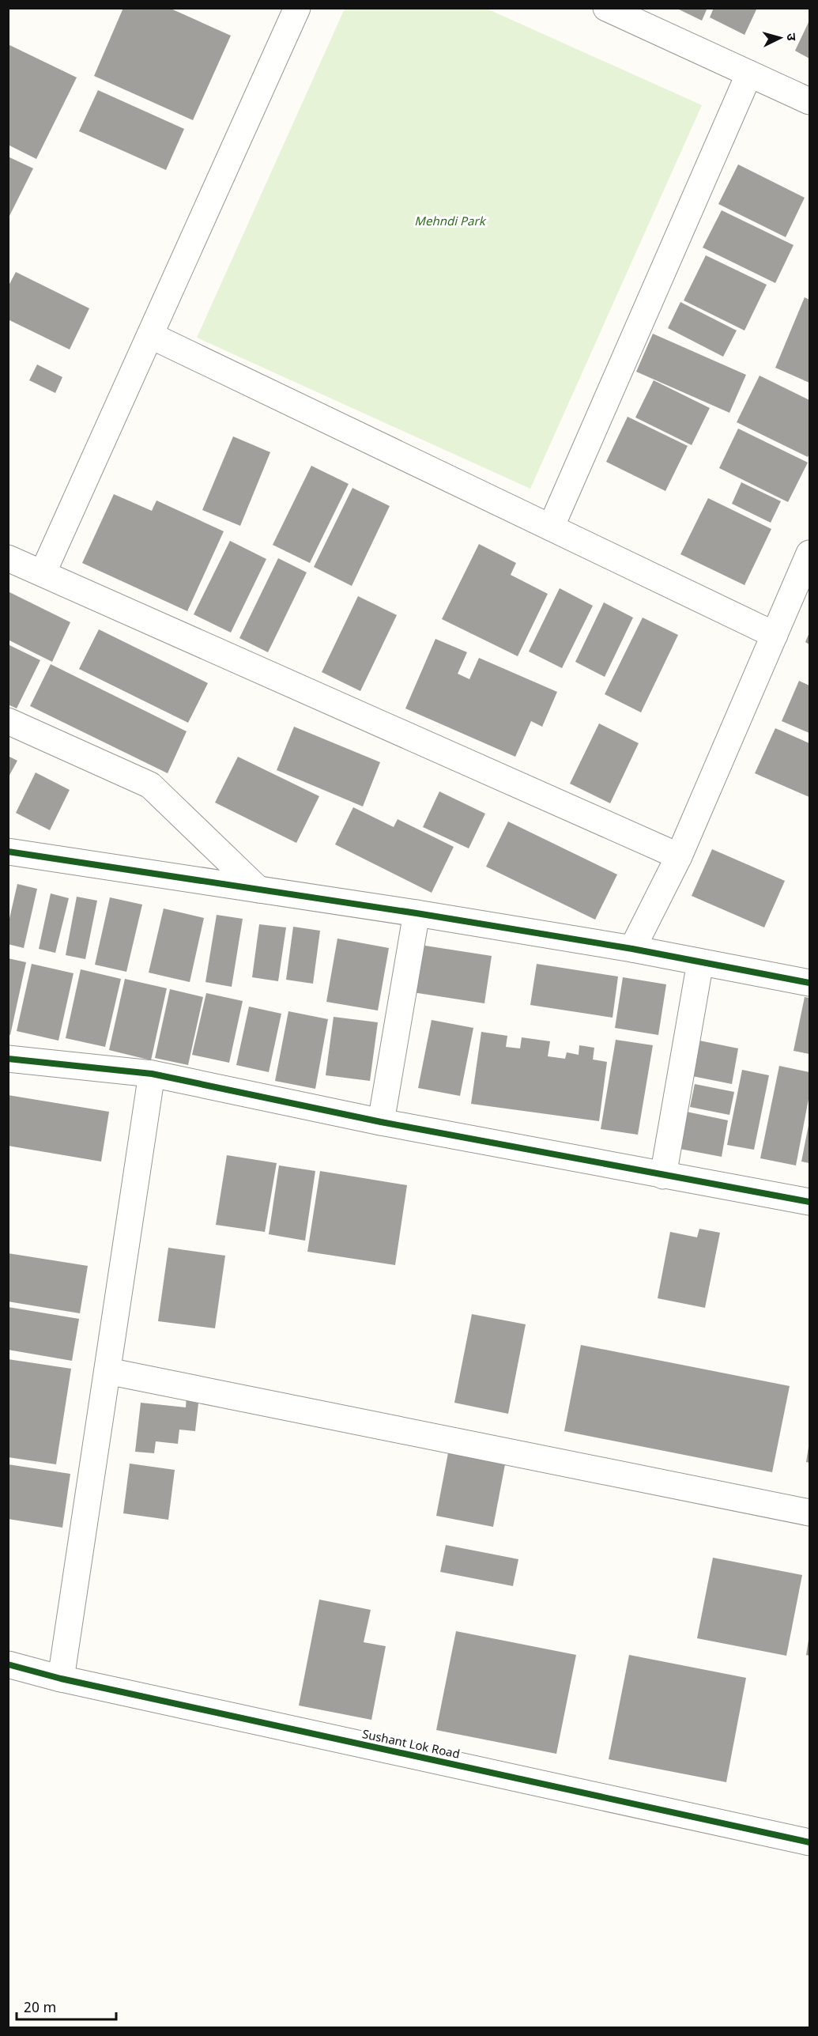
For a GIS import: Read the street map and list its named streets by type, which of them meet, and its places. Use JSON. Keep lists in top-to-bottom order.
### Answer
{
  "streets": {
    "street": ["Sushant Lok Road"]
  },
  "parks": ["Mehndi Park"],
  "scale_bar": "20 m",
  "north": "right"
}
